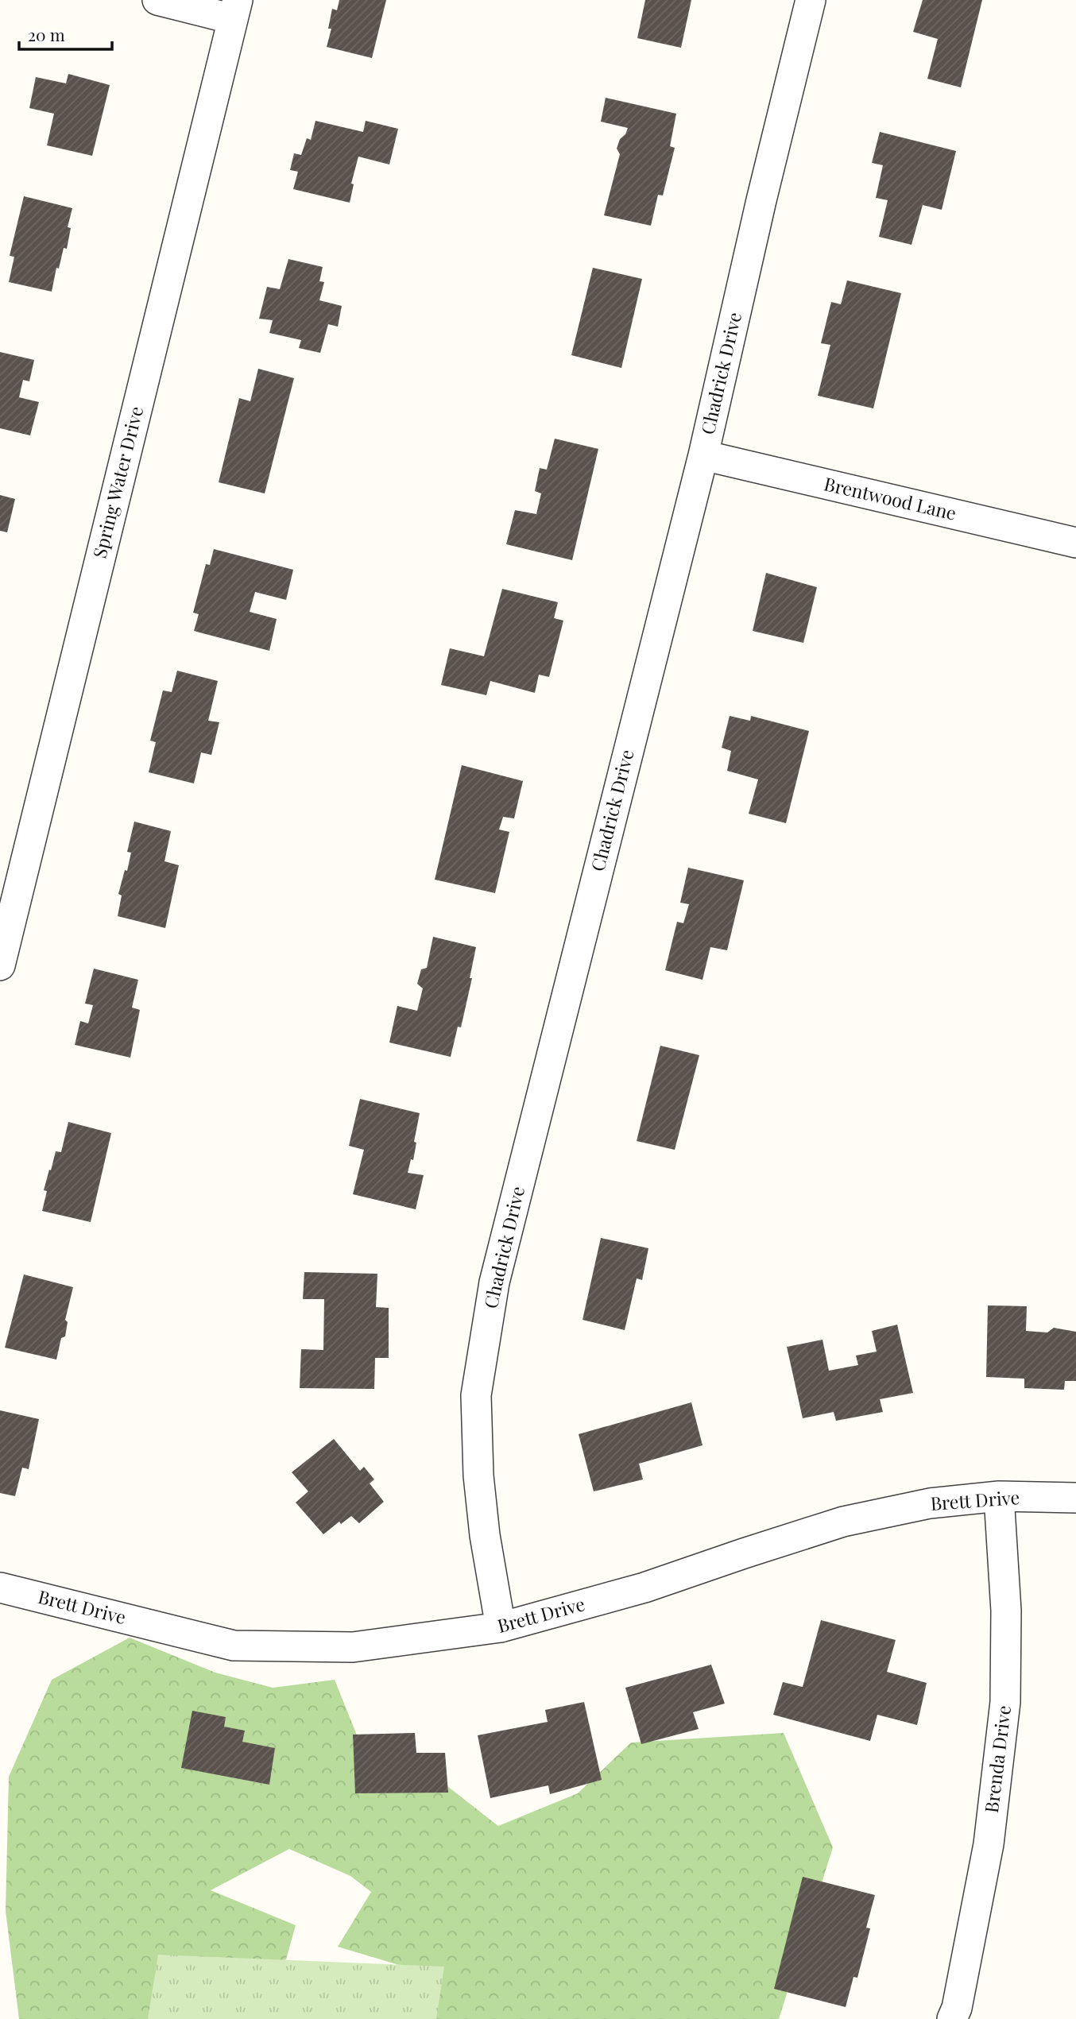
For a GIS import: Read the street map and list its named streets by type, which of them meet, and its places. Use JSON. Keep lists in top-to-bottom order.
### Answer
{
  "streets": {
    "street": [
      "Chadrick Drive",
      "Spring Water Drive",
      "Brentwood Lane",
      "Brett Drive",
      "Brenda Drive"
    ]
  },
  "crossings": [
    ["Chadrick Drive", "Brentwood Lane"],
    ["Chadrick Drive", "Brett Drive"],
    ["Brett Drive", "Brenda Drive"]
  ],
  "scale_bar": "20 m"
}
